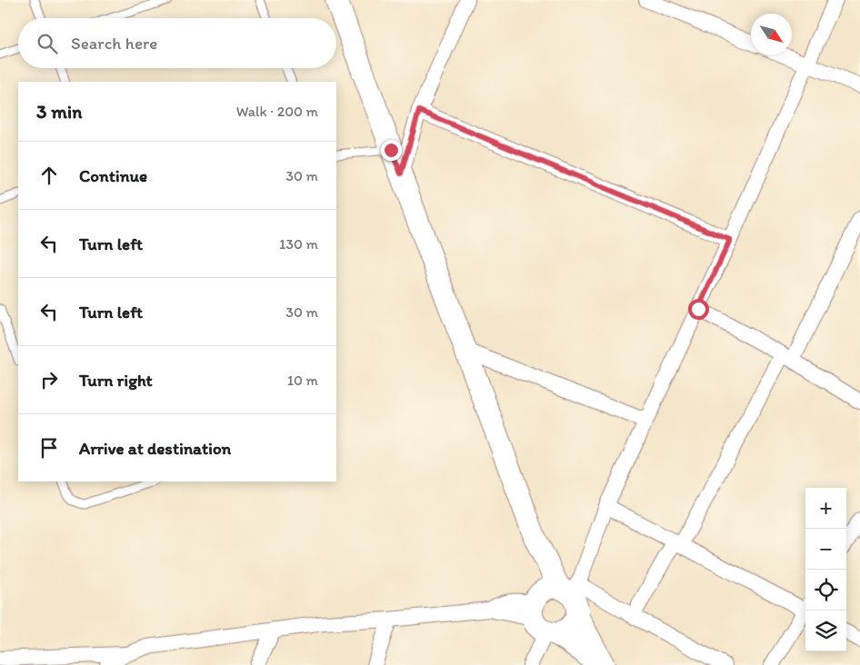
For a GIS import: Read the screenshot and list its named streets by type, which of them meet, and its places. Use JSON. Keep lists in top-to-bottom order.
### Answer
{
  "north": "bottom right",
  "page": {
    "search": "Search here",
    "heading": ["3 min", "Walk · 200 m"],
    "list": [
      ["Continue", "30 m"],
      ["Turn left", "130 m"],
      ["Turn left", "30 m"],
      ["Turn right", "10 m"],
      "Arrive at destination"
    ],
    "map_buttons": ["+", "−"]
  }
}
